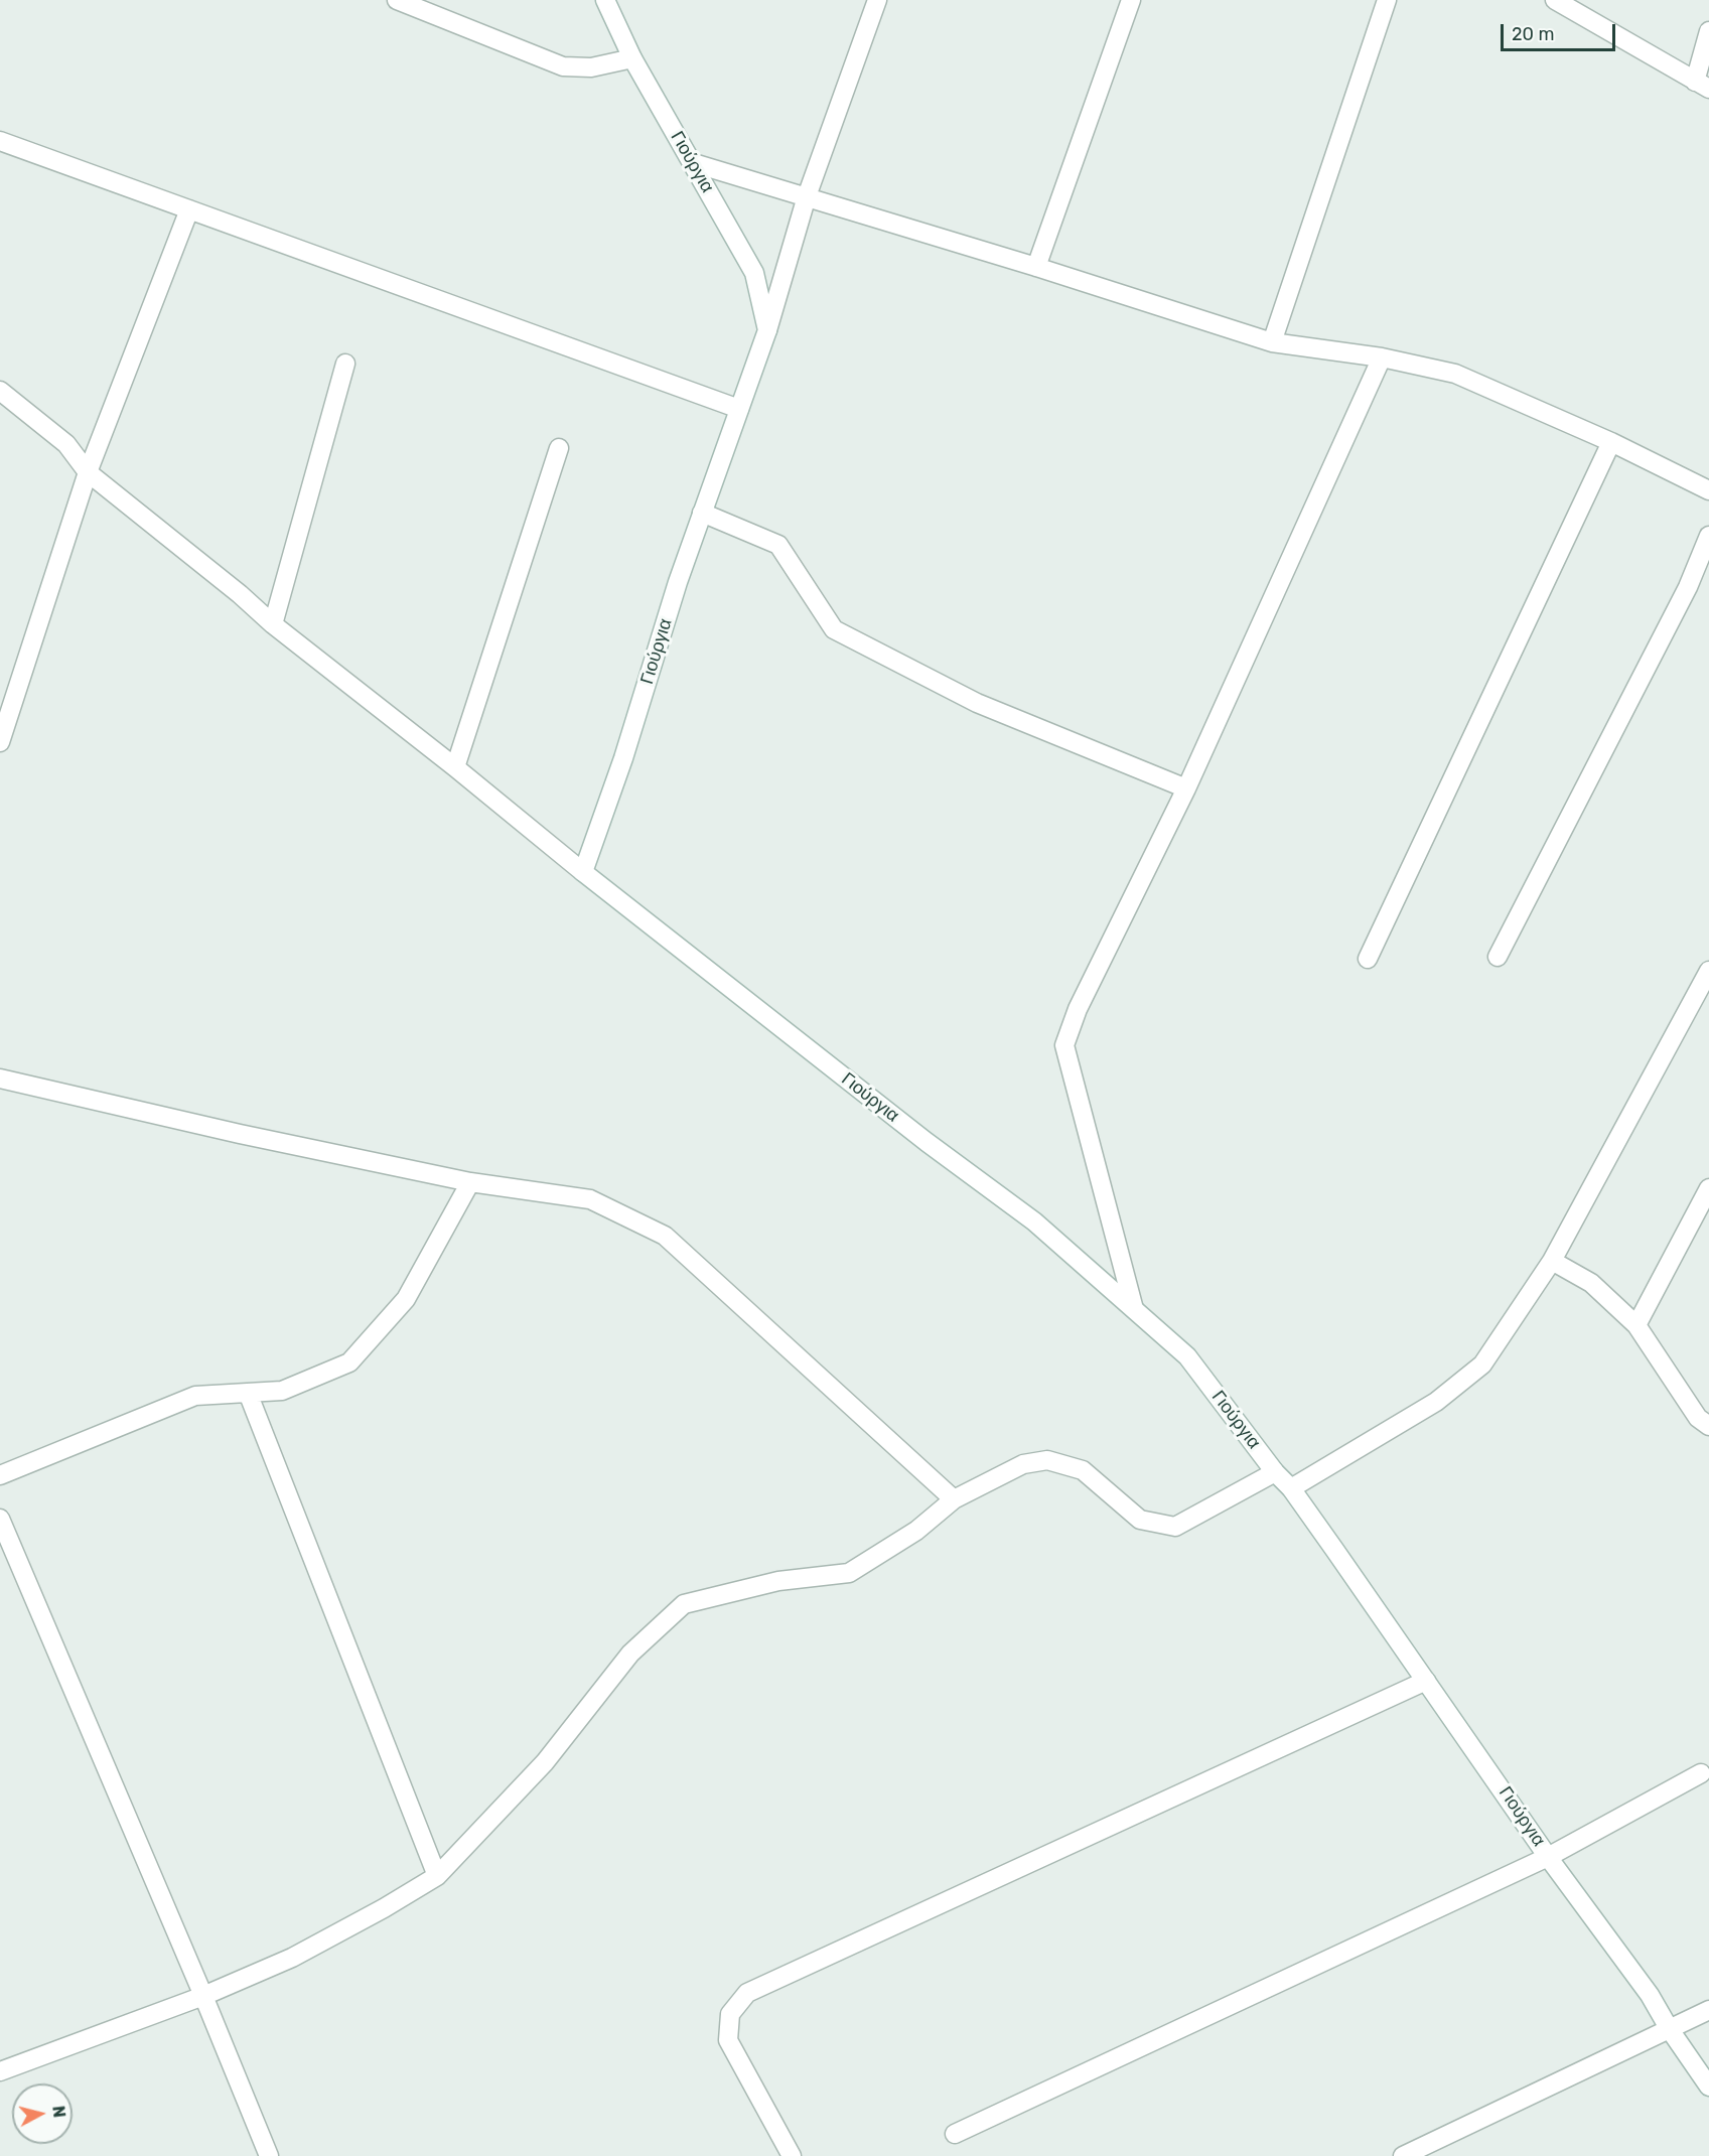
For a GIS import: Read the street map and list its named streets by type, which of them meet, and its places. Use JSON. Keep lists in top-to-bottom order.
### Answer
{
  "streets": {
    "street": ["Γιούργια"]
  },
  "scale_bar": "20 m",
  "north": "right"
}
